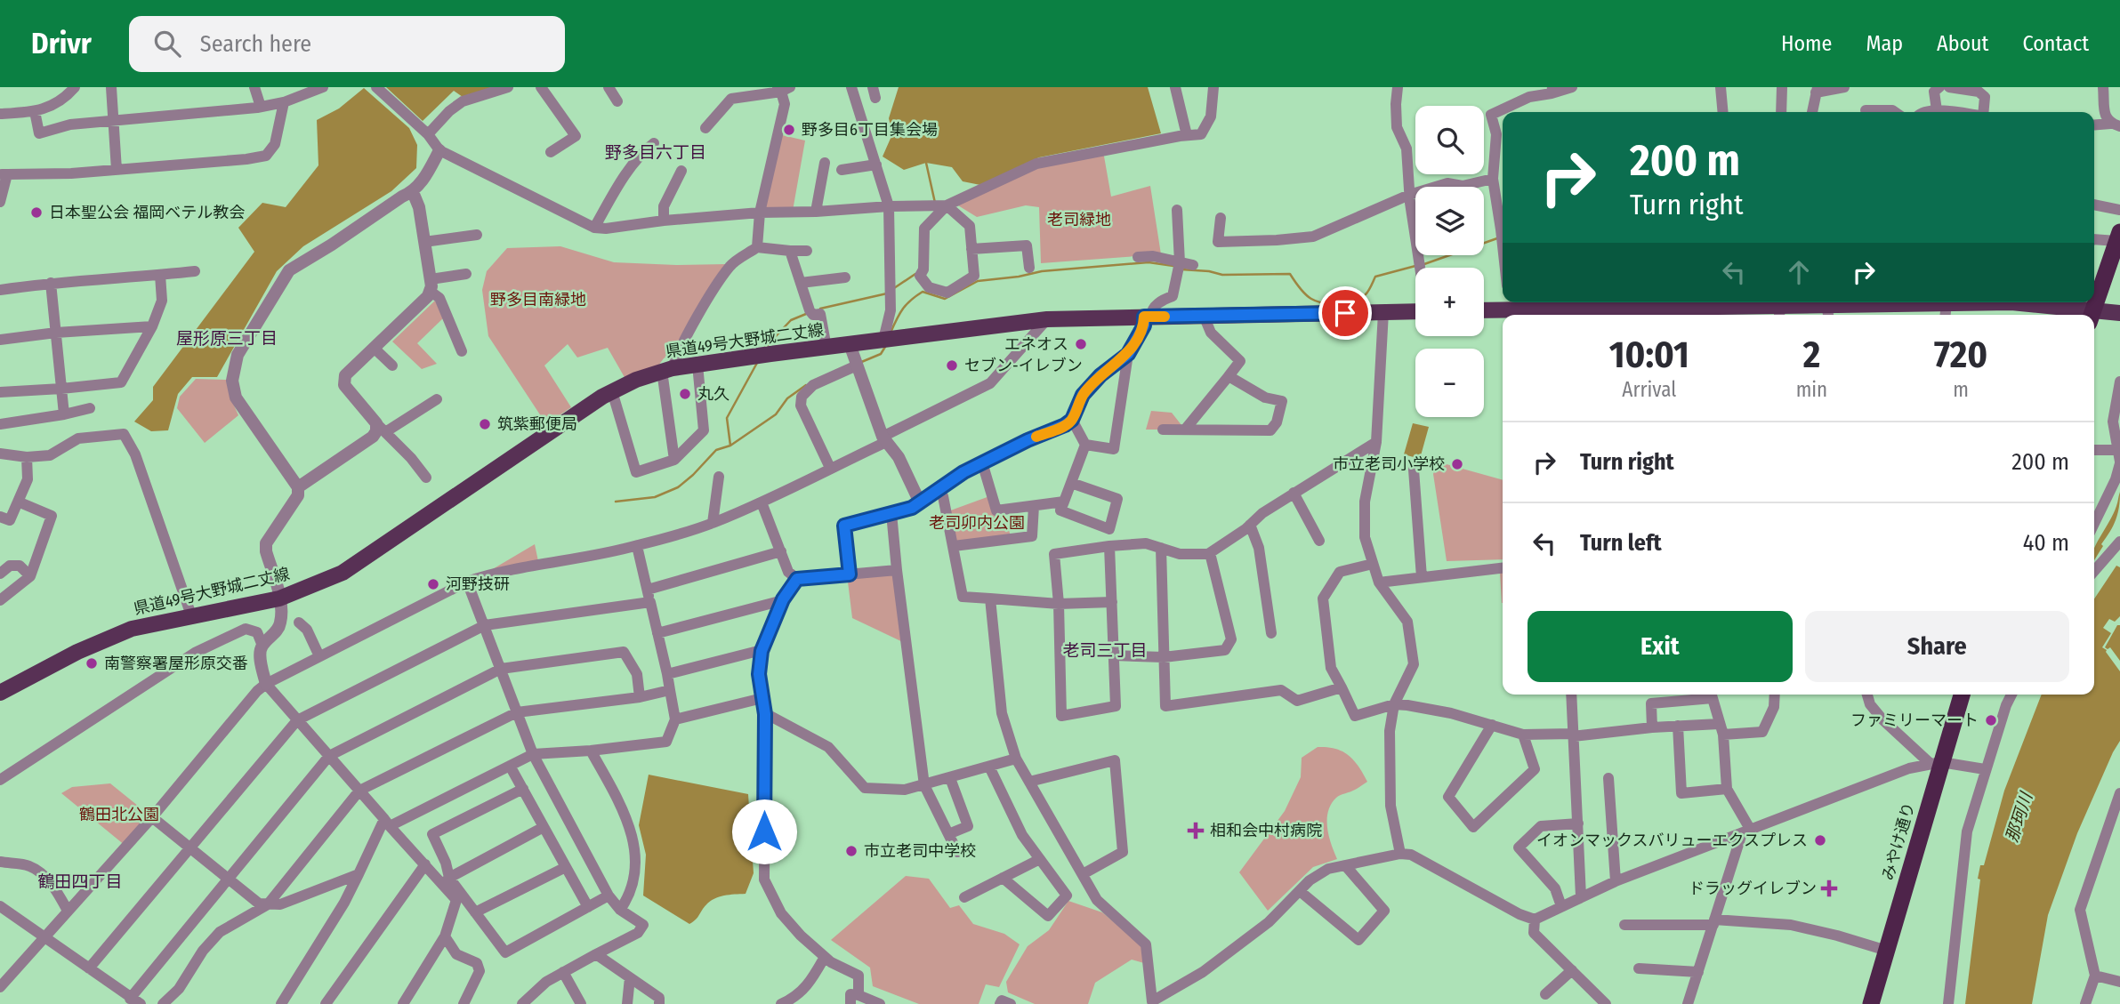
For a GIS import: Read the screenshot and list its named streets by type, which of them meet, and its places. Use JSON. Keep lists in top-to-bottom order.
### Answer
{
  "streets": {
    "highway": ["みやけ通り"],
    "main road": ["県道49号大野城二丈線"]
  },
  "districts": [
    "野多目六丁目",
    "屋形原三丁目",
    "老司三丁目",
    "鶴田四丁目"
  ],
  "water": ["那珂川"],
  "parks": [
    "老司緑地",
    "野多目南緑地",
    "老司卯内公園",
    "鶴田北公園"
  ],
  "places": {
    "other": [
      "野多目6丁目集会場",
      "日本聖公会 福岡ベテル教会",
      "エネオス",
      "セブン-イレブン",
      "丸久",
      "筑紫郵便局",
      "市立老司小学校",
      "河野技研",
      "南警察署屋形原交番",
      "ファミリーマート",
      "イオンマックスバリューエクスプレス",
      "市立老司中学校"
    ],
    "health": ["相和会中村病院", "ドラッグイレブン"]
  },
  "page": {
    "header": "Drivr",
    "search": "Search here",
    "nav": [
      "Home",
      "Map",
      "About",
      "Contact"
    ],
    "map_buttons": ["+", "−"],
    "turn": ["200 m", "Turn right"],
    "eta": [
      "10:01",
      "Arrival",
      "2",
      "min",
      "720",
      "m"
    ],
    "list": [
      {
        "name": "Turn right",
        "value": "200 m"
      },
      {
        "name": "Turn left",
        "value": "40 m"
      }
    ],
    "buttons": ["Exit", "Share"]
  }
}
